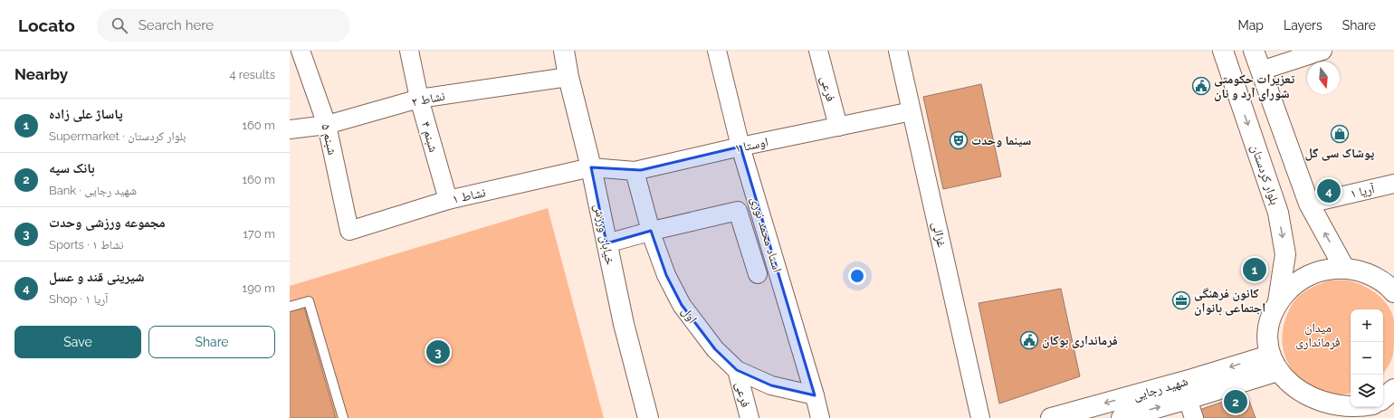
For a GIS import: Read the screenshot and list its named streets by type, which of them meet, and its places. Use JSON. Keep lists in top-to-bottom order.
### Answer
{
  "streets": {
    "main road": ["بلوار کردستان", "خیابان ورزش", "شهید رجایی"],
    "street": [
      "فرعی",
      "نشاط ۲",
      "شبنم ۴",
      "شبنم ۵",
      "اوستا ۱",
      "آریا ۱",
      "نشاط ۱",
      "استاد محمد نوری",
      "غزالی",
      "اول"
    ]
  },
  "crossings": [
    ["فرعی", "اوستا ۱"],
    ["فرعی", "اول"],
    ["نشاط ۲", "شبنم ۴"],
    ["نشاط ۲", "شبنم ۵"],
    ["نشاط ۲", "خیابان ورزش"],
    ["شبنم ۴", "نشاط ۱"],
    ["شبنم ۵", "نشاط ۱"],
    ["اوستا ۱", "نشاط ۱"],
    ["اوستا ۱", "خیابان ورزش"],
    ["اوستا ۱", "استاد محمد نوری"],
    ["اوستا ۱", "غزالی"],
    ["اوستا ۱", "اول"],
    ["نشاط ۱", "خیابان ورزش"],
    ["استاد محمد نوری", "اول"]
  ],
  "parks": ["میدان فرمانداری"],
  "places": {
    "public building": ["تعزیرات حکومتی شورای آرد و نان", "فرمانداری بوکان"],
    "shop": ["پوشاک سی گل"],
    "theatre": ["سینما وحدت"],
    "office": ["کانون فرهنگی اجتماعی بانوان"]
  },
  "north": "bottom",
  "page": {
    "header": "Locato",
    "search": "Search here",
    "nav": ["Map", "Layers", "Share"],
    "heading": ["Nearby", "4 results"],
    "list": [
      {
        "mark": "1",
        "name": "پاساژ علی زاده",
        "note": "Supermarket · بلوار کردستان",
        "value": "160 m"
      },
      {
        "mark": "2",
        "name": "بانک سپه",
        "note": "Bank · شهید رجایی",
        "value": "160 m"
      },
      {
        "mark": "3",
        "name": "مجموعه ورزشی وحدت",
        "note": "Sports · نشاط ۱",
        "value": "170 m"
      },
      {
        "mark": "4",
        "name": "شیرینی قند و عسل",
        "note": "Shop · آریا ۱",
        "value": "190 m"
      }
    ],
    "pins": [
      "4",
      "1",
      "3",
      "2"
    ],
    "map_buttons": ["+", "−"],
    "buttons": ["Save", "Share"]
  }
}
